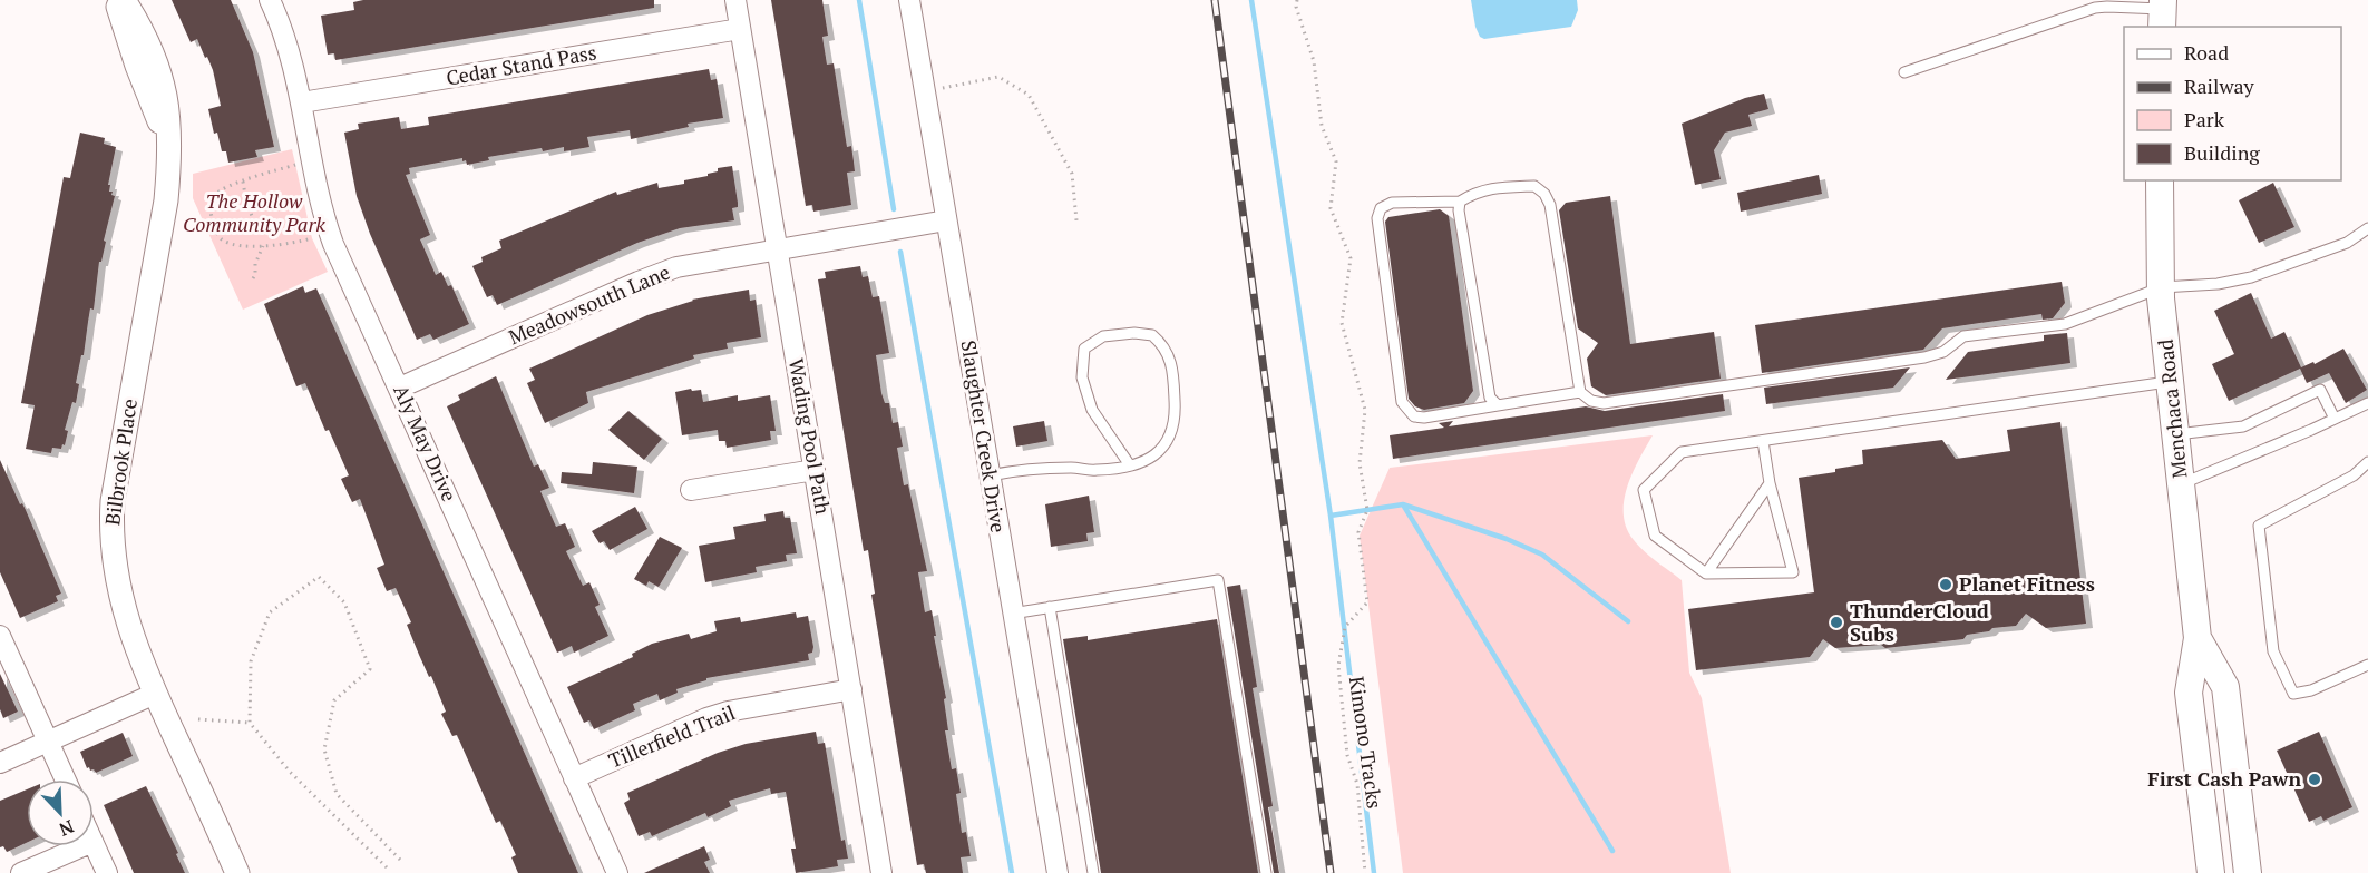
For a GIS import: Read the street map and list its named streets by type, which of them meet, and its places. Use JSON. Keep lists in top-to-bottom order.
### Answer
{
  "streets": {
    "main road": ["Menchaca Road"],
    "street": [
      "Cedar Stand Pass",
      "Meadowsouth Lane",
      "Wading Pool Path",
      "Slaughter Creek Drive",
      "Aly May Drive",
      "Bilbrook Place",
      "Tillerfield Trail"
    ],
    "path": ["Kimono Tracks"]
  },
  "crossings": [
    ["Cedar Stand Pass", "Wading Pool Path"],
    ["Cedar Stand Pass", "Aly May Drive"],
    ["Meadowsouth Lane", "Wading Pool Path"],
    ["Meadowsouth Lane", "Slaughter Creek Drive"],
    ["Meadowsouth Lane", "Aly May Drive"],
    ["Wading Pool Path", "Tillerfield Trail"],
    ["Aly May Drive", "Tillerfield Trail"]
  ],
  "parks": ["The Hollow Community Park"],
  "places": ["Planet Fitness", "ThunderCloud Subs", "First Cash Pawn"],
  "legend": [
    "Road",
    "Railway",
    "Park",
    "Building"
  ],
  "north": "bottom right"
}
